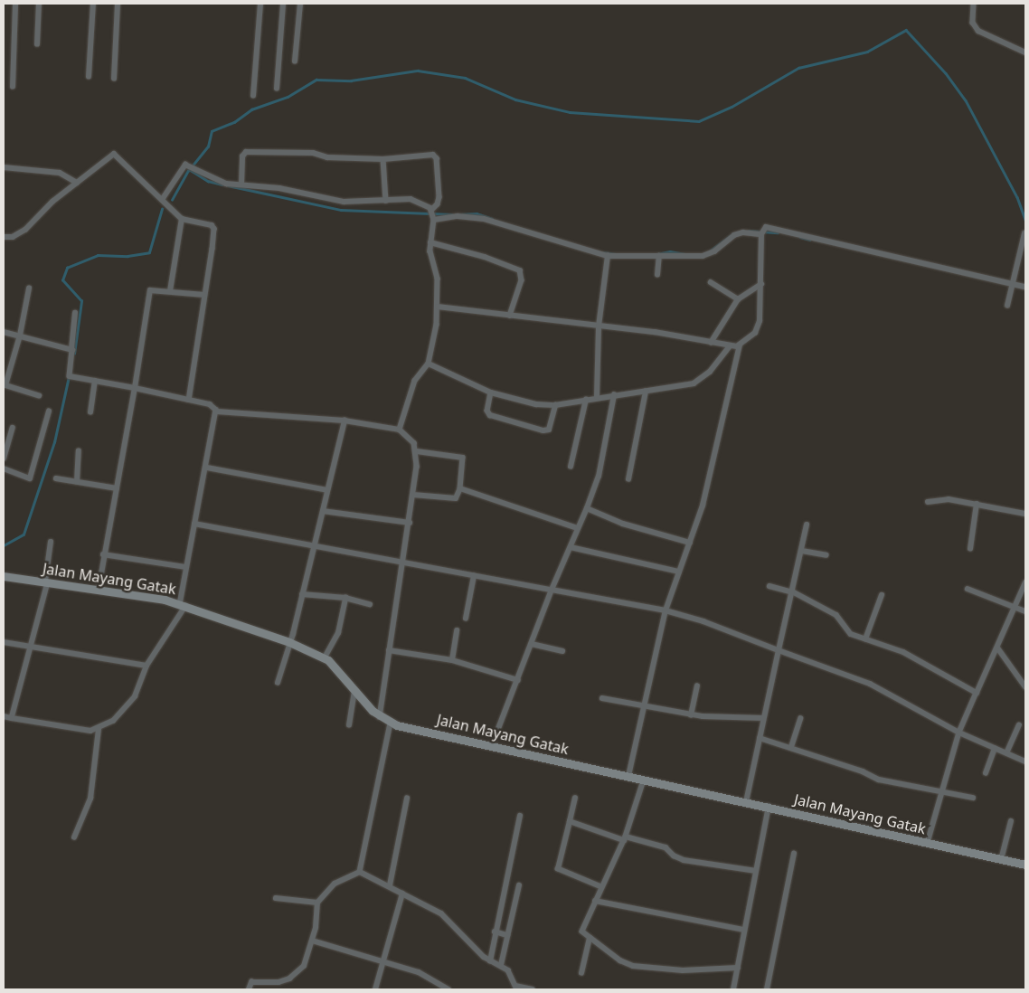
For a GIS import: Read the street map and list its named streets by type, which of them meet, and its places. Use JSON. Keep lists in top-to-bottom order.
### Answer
{
  "streets": {
    "street": ["Jalan Mayang Gatak"]
  }
}
